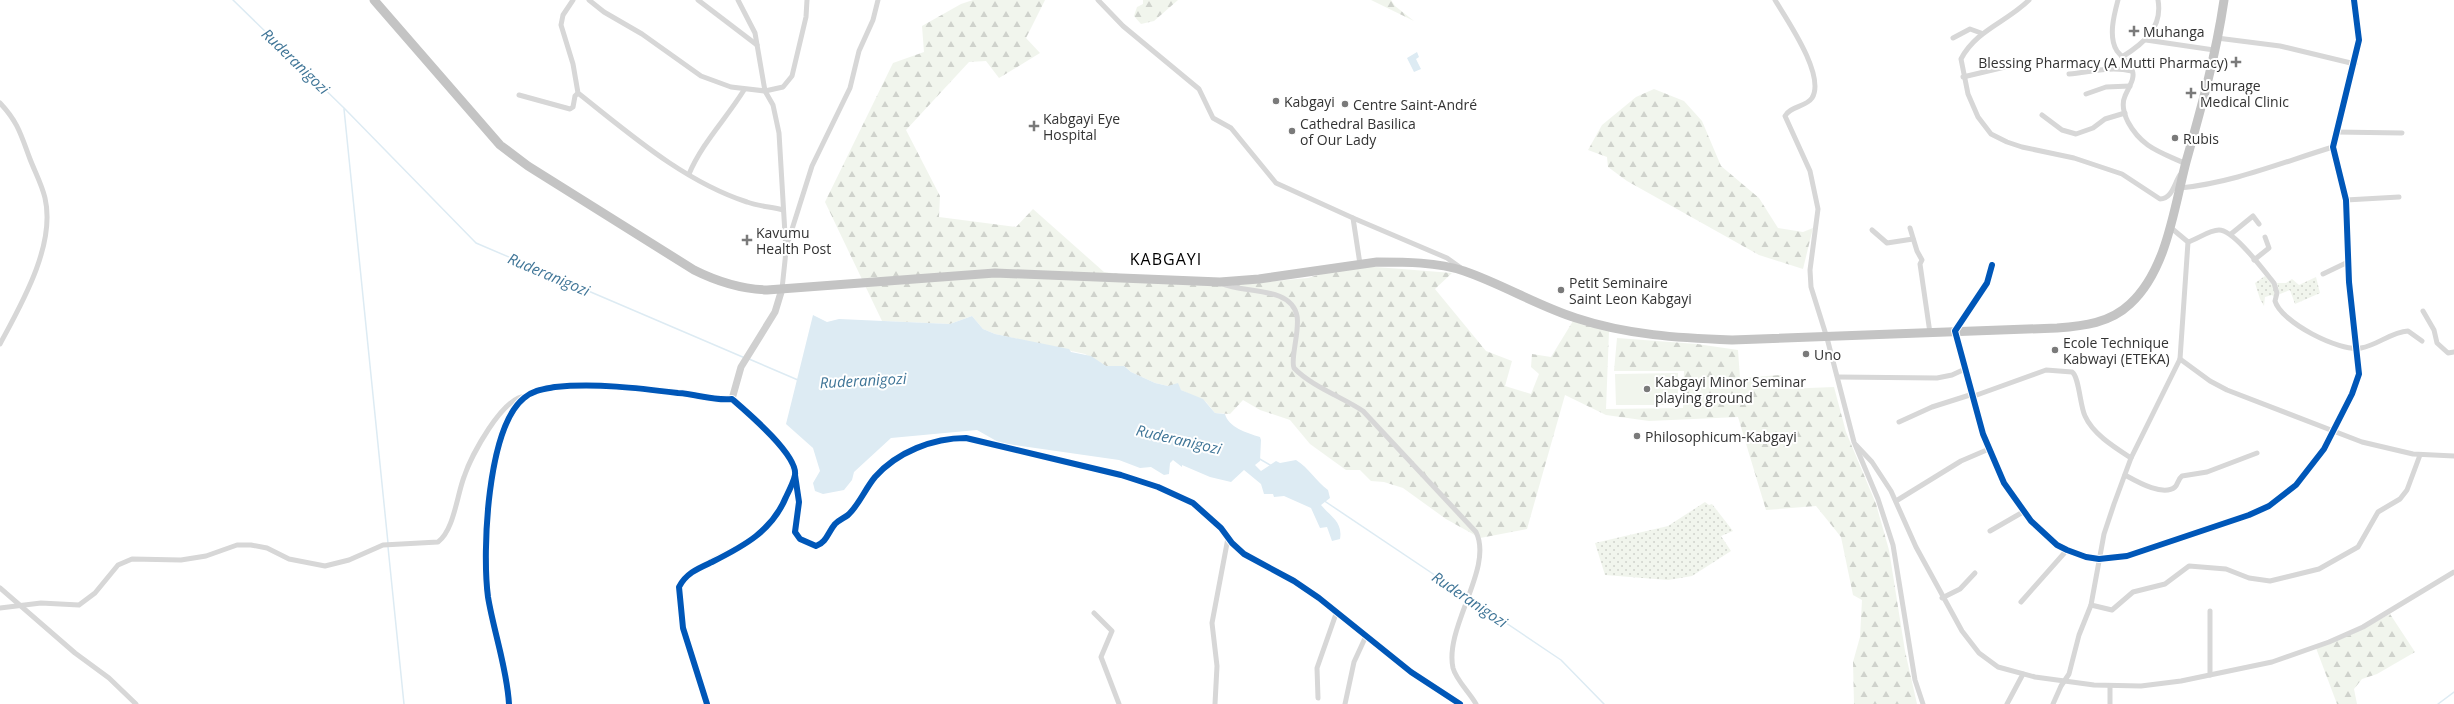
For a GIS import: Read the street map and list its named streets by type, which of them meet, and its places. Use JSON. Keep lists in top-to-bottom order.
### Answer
{
  "districts": ["KABGAYI"],
  "water": ["Ruderanigozi"],
  "places": {
    "health": [
      "Muhanga",
      "Blessing Pharmacy (A Mutti Pharmacy)",
      "Umurage Medical Clinic",
      "Kabgayi Eye Hospital",
      "Kavumu Health Post"
    ],
    "other": [
      "Kabgayi",
      "Centre Saint-André",
      "Cathedral Basilica of Our Lady",
      "Rubis",
      "Petit Seminaire Saint Leon Kabgayi",
      "Ecole Technique Kabwayi (ETEKA)",
      "Uno",
      "Kabgayi Minor Seminar playing ground",
      "Philosophicum-Kabgayi"
    ]
  }
}
